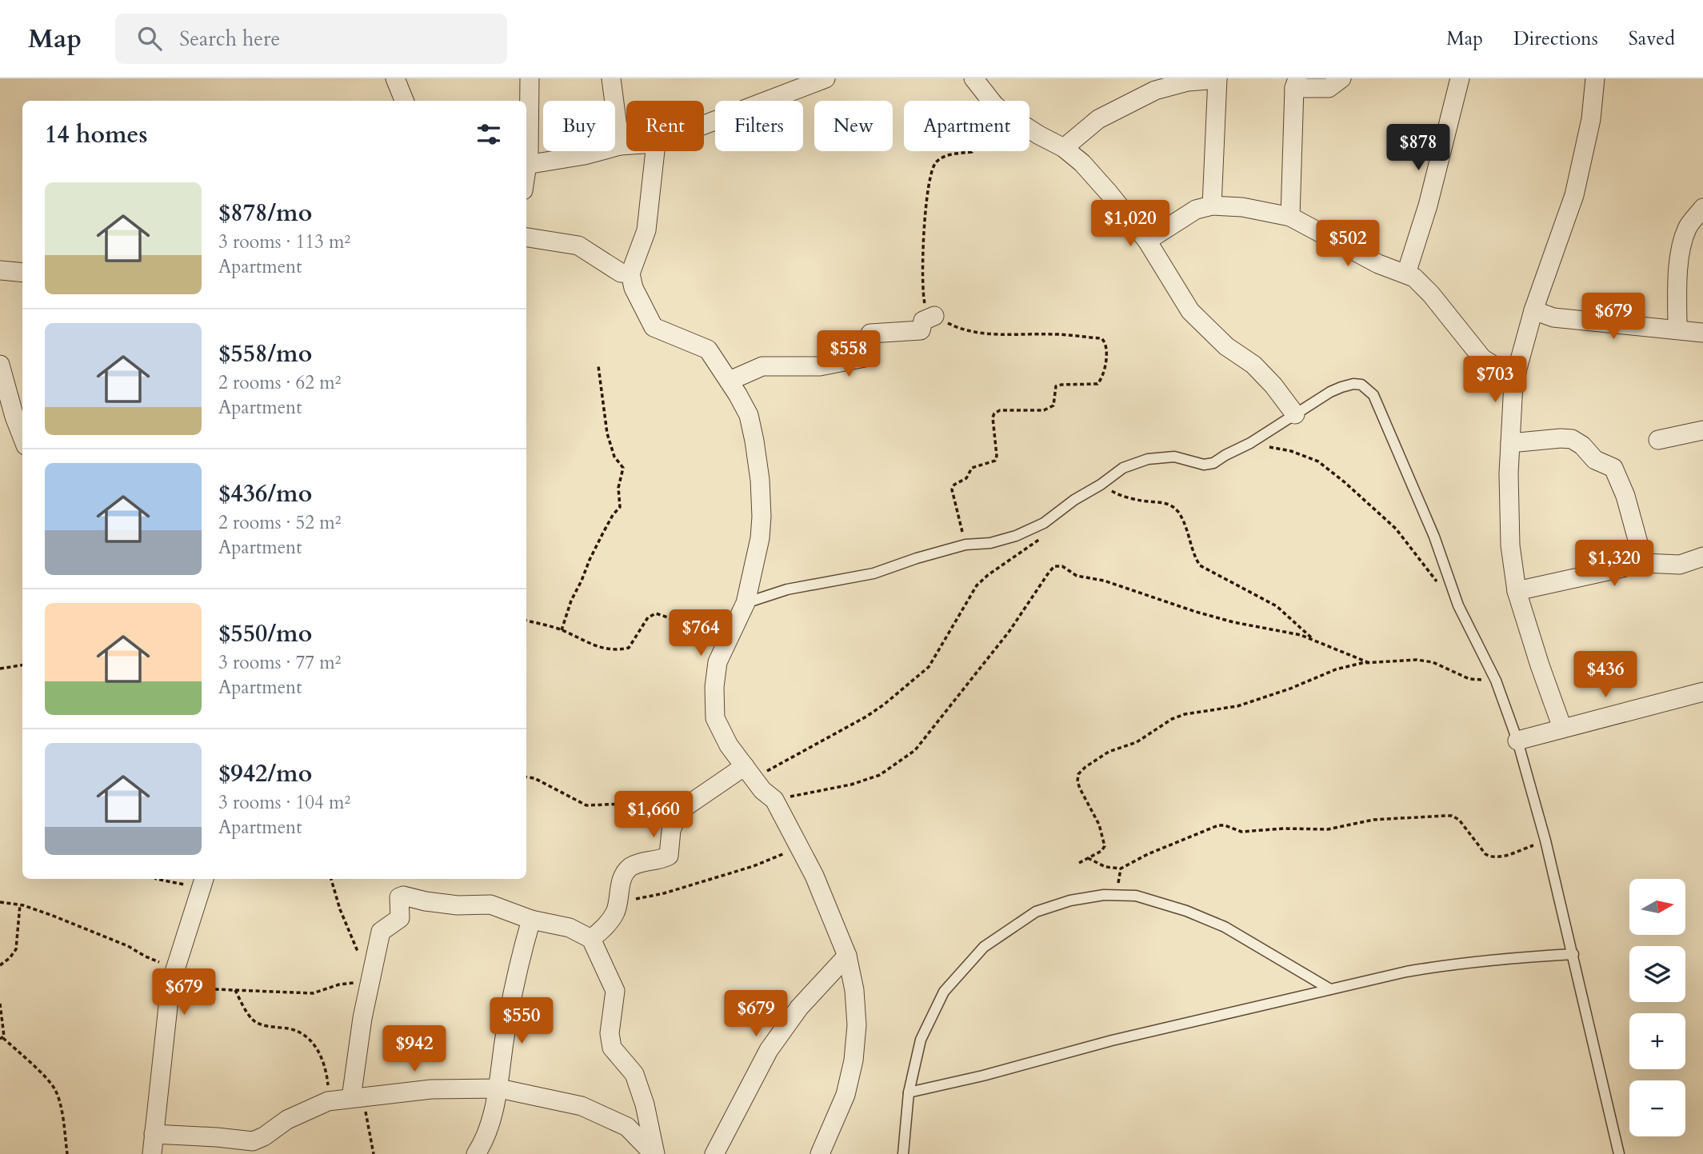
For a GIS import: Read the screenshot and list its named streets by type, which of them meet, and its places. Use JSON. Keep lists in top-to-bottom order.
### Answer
{
  "north": "right",
  "page": {
    "header": "Map",
    "search": "Search here",
    "nav": ["Map", "Directions", "Saved"],
    "chip": [
      "Buy",
      "Rent",
      "Filters",
      "New",
      "Apartment"
    ],
    "heading": "14 homes",
    "price": [
      "$878",
      "$1,020",
      "$502",
      "$679",
      "$558",
      "$703",
      "$1,320",
      "$764",
      "$436",
      "$1,660",
      "$679",
      "$679",
      "$550",
      "$942"
    ],
    "list": [
      {
        "name": "$878/mo",
        "note": "3 rooms · 113 m² · Apartment"
      },
      {
        "name": "$558/mo",
        "note": "2 rooms · 62 m² · Apartment"
      },
      {
        "name": "$436/mo",
        "note": "2 rooms · 52 m² · Apartment"
      },
      {
        "name": "$550/mo",
        "note": "3 rooms · 77 m² · Apartment"
      },
      {
        "name": "$942/mo",
        "note": "3 rooms · 104 m² · Apartment"
      }
    ],
    "map_buttons": ["+", "−"]
  }
}
